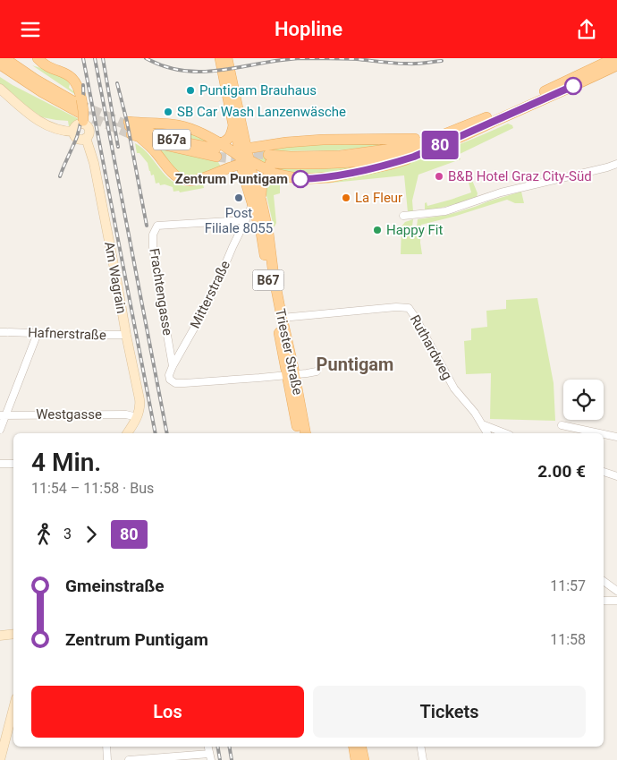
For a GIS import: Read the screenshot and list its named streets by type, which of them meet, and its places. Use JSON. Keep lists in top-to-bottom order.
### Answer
{
  "streets": {
    "main road": ["B67a", "B67", "Triester Straße"],
    "street": [
      "Am Wagrain",
      "Frachtengasse",
      "Mitterstraße",
      "Hafnerstraße",
      "Ruthardweg",
      "Westgasse"
    ]
  },
  "crossings": [
    ["Am Wagrain", "Hafnerstraße"],
    ["Am Wagrain", "Westgasse"],
    ["Frachtengasse", "Mitterstraße"],
    ["Mitterstraße", "Triester Straße"],
    ["Ruthardweg", "Triester Straße"]
  ],
  "districts": ["Puntigam"],
  "places": [
    "Puntigam Brauhaus",
    "SB Car Wash Lanzenwäsche",
    "B&B Hotel Graz City-Süd",
    "Zentrum Puntigam",
    "Post Filiale 8055",
    "La Fleur",
    "Happy Fit"
  ],
  "lines": ["bus line 80"],
  "page": {
    "header": "Hopline",
    "on_map": "80",
    "heading": ["4 Min.", "11:54 – 11:58 · Bus", "2.00 €"],
    "legs": ["3", "80"],
    "list": [
      {
        "name": "Gmeinstraße",
        "value": "11:57"
      },
      {
        "name": "Zentrum Puntigam",
        "value": "11:58"
      }
    ],
    "buttons": ["Los", "Tickets"]
  }
}
